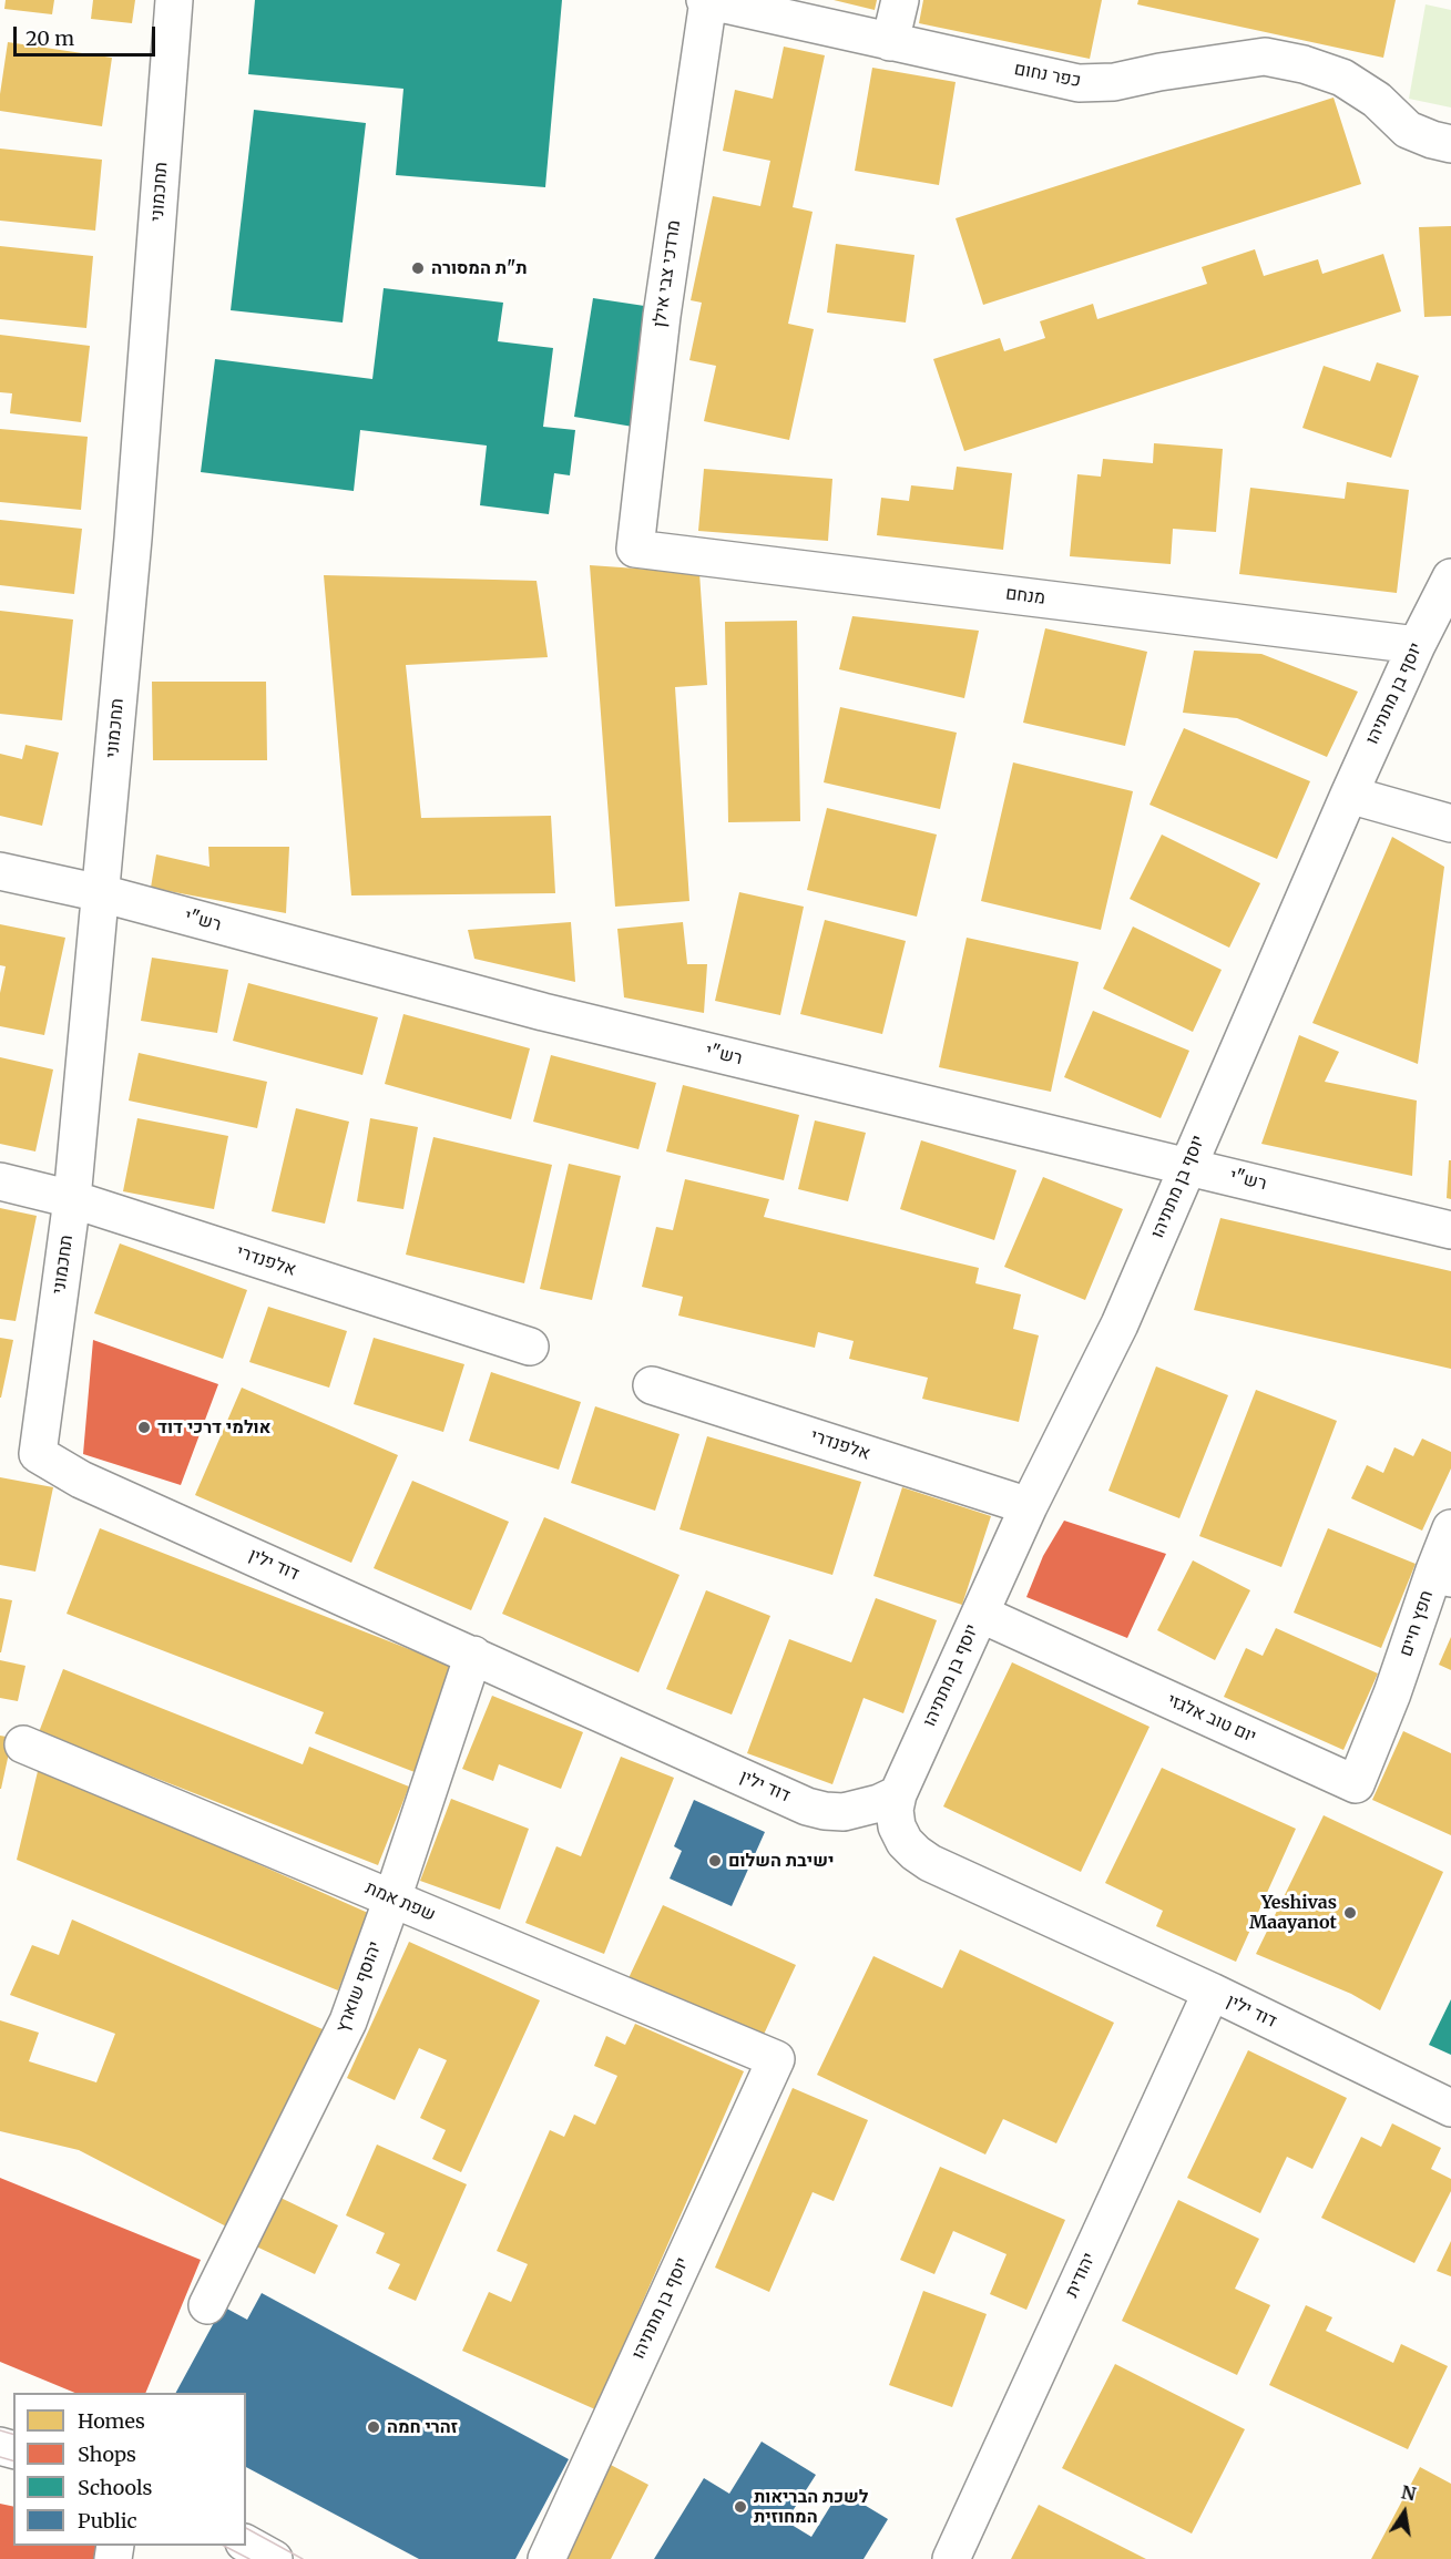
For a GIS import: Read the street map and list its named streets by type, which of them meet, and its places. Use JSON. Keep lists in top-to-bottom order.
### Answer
{
  "streets": {
    "street": [
      "כפר נחום",
      "תחכמוני",
      "מרדכי צבי אילן",
      "מנחם",
      "יוסף בן מתתיהו",
      "רש\"י",
      "אלפנדרי",
      "דוד ילין",
      "חפץ חיים",
      "יום טוב אלגזי",
      "שפת אמת",
      "יהוסף שוארץ",
      "יהודית"
    ]
  },
  "crossings": [
    ["כפר נחום", "מרדכי צבי אילן"],
    ["תחכמוני", "רש\"י"],
    ["תחכמוני", "אלפנדרי"],
    ["תחכמוני", "דוד ילין"],
    ["מרדכי צבי אילן", "מנחם"],
    ["מנחם", "יוסף בן מתתיהו"],
    ["יוסף בן מתתיהו", "רש\"י"],
    ["יוסף בן מתתיהו", "אלפנדרי"],
    ["יוסף בן מתתיהו", "דוד ילין"],
    ["יוסף בן מתתיהו", "יום טוב אלגזי"],
    ["יוסף בן מתתיהו", "שפת אמת"],
    ["דוד ילין", "יהוסף שוארץ"],
    ["דוד ילין", "יהודית"],
    ["חפץ חיים", "יום טוב אלגזי"],
    ["שפת אמת", "יהוסף שוארץ"]
  ],
  "places": [
    "ת\"ת המסורה",
    "אולמי דרכי דוד",
    "ישיבת השלום",
    "Yeshivas Maayanot",
    "זהרי חמה",
    "לשכת הבריאות המחוזית"
  ],
  "legend": [
    "Homes",
    "Shops",
    "Schools",
    "Public"
  ],
  "scale_bar": "20 m",
  "north": "top"
}
